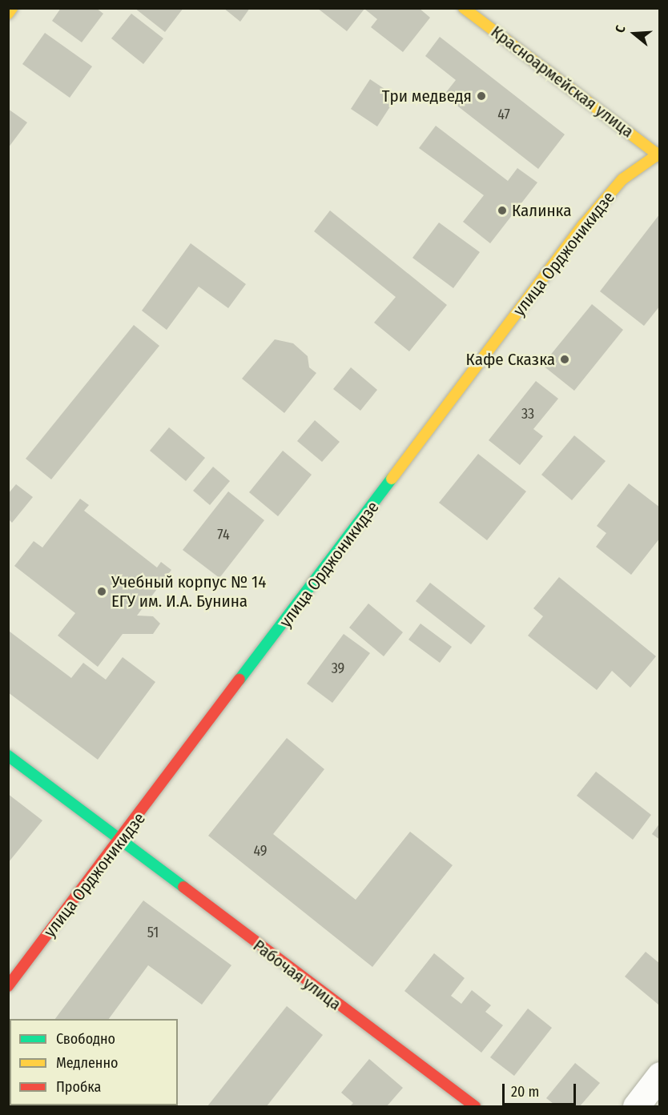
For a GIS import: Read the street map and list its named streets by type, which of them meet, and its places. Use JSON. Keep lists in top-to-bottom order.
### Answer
{
  "streets": {
    "main road": ["Красноармейская улица", "улица Орджоникидзе", "Рабочая улица"]
  },
  "crossings": [
    ["Красноармейская улица", "улица Орджоникидзе"],
    ["улица Орджоникидзе", "Рабочая улица"]
  ],
  "places": [
    "Три медведя",
    "Калинка",
    "Кафе Сказка",
    "Учебный корпус № 14 ЕГУ им. И.А. Бунина"
  ],
  "house_numbers": [
    "47",
    "33",
    "74",
    "39",
    "49",
    "51"
  ],
  "legend": ["Свободно", "Медленно", "Пробка"],
  "scale_bar": "20 m",
  "north": "left"
}
